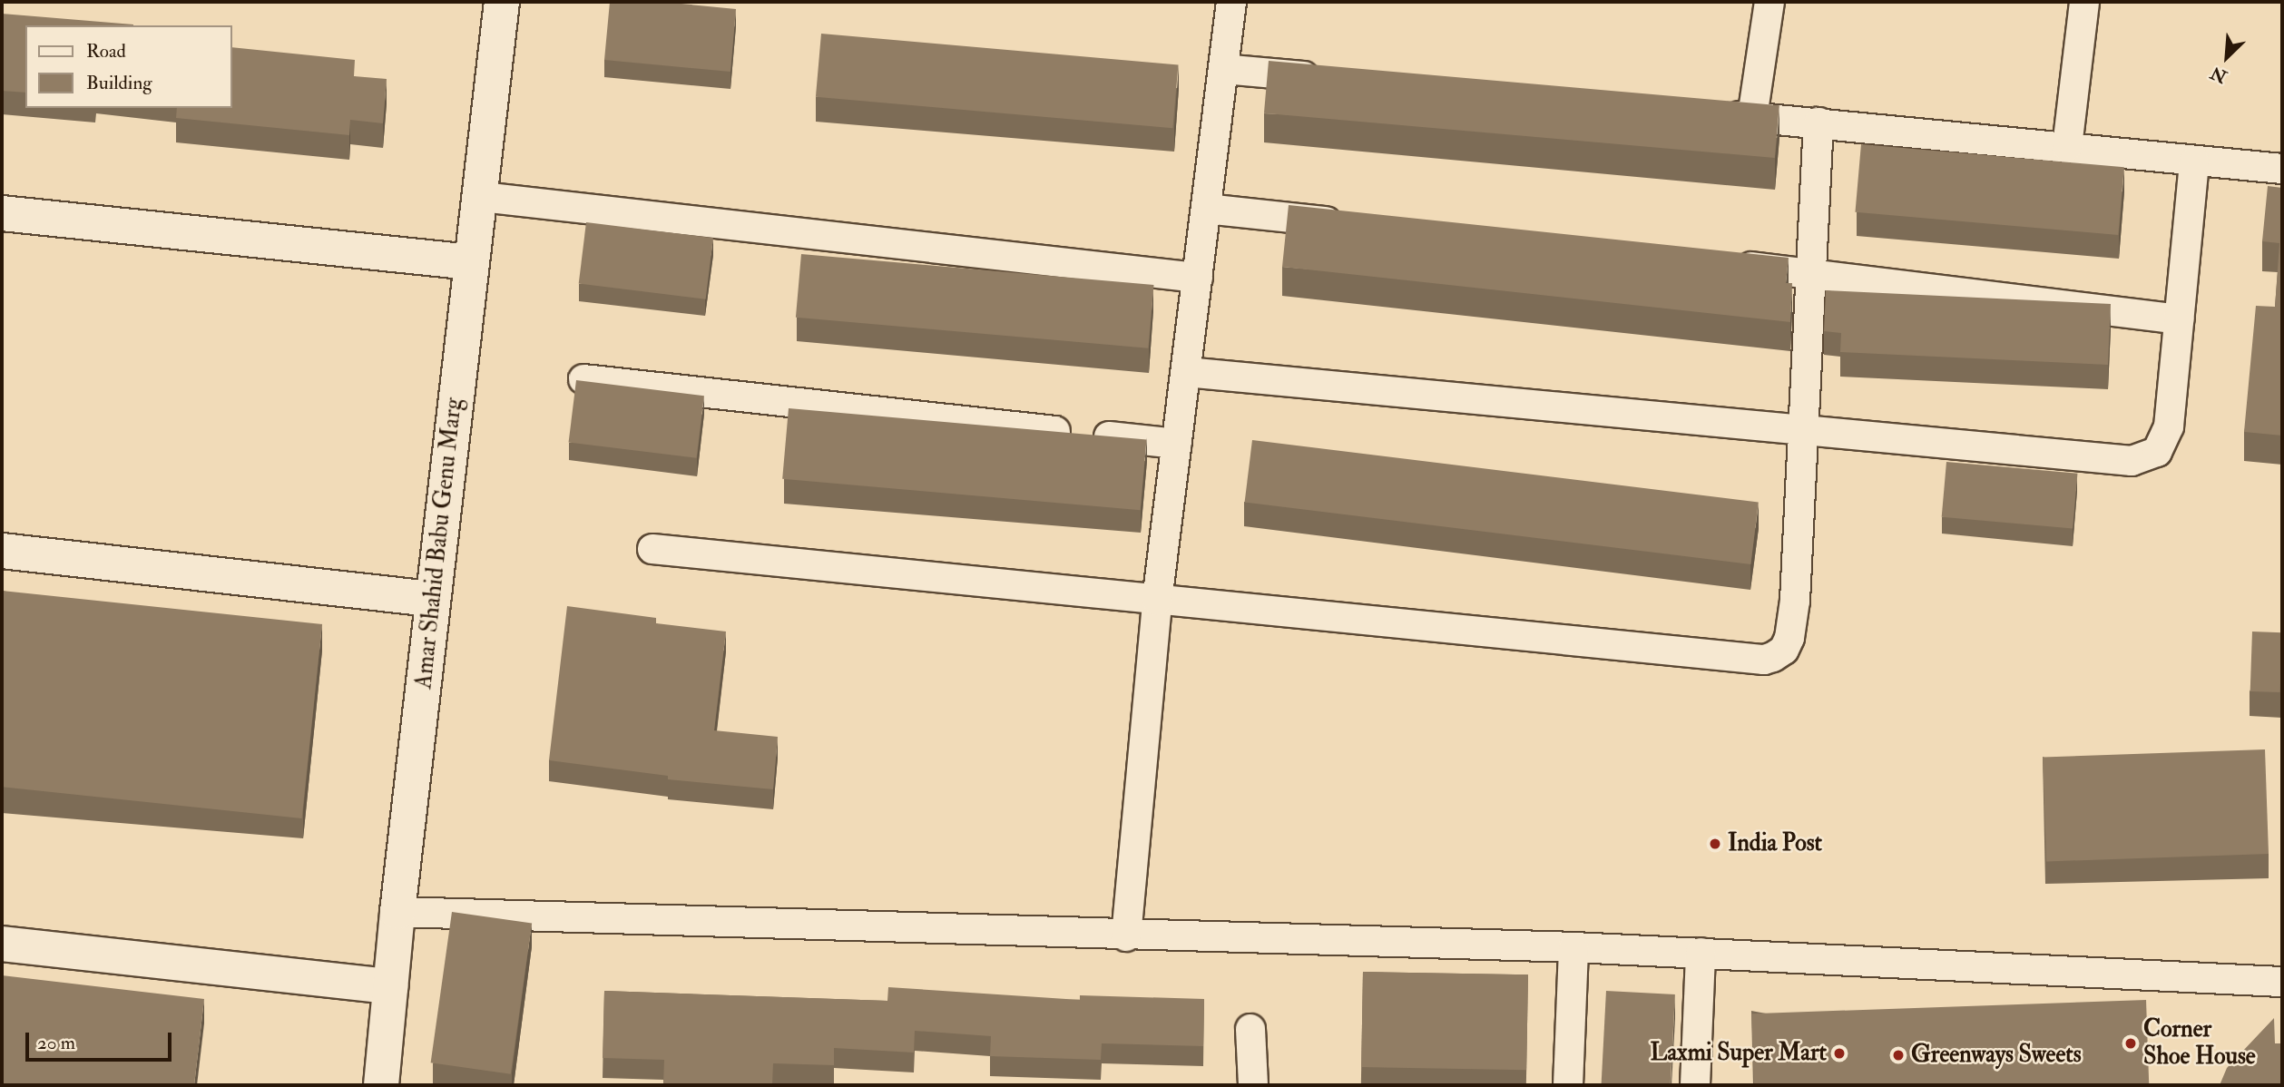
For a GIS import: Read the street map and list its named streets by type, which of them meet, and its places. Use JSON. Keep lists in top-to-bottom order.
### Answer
{
  "streets": {
    "street": ["Amar Shahid Babu Genu Marg"]
  },
  "places": [
    "India Post",
    "Corner Shoe House",
    "Laxmi Super Mart",
    "Greenways Sweets"
  ],
  "legend": ["Road", "Building"],
  "scale_bar": "20 m",
  "north": "bottom left"
}
